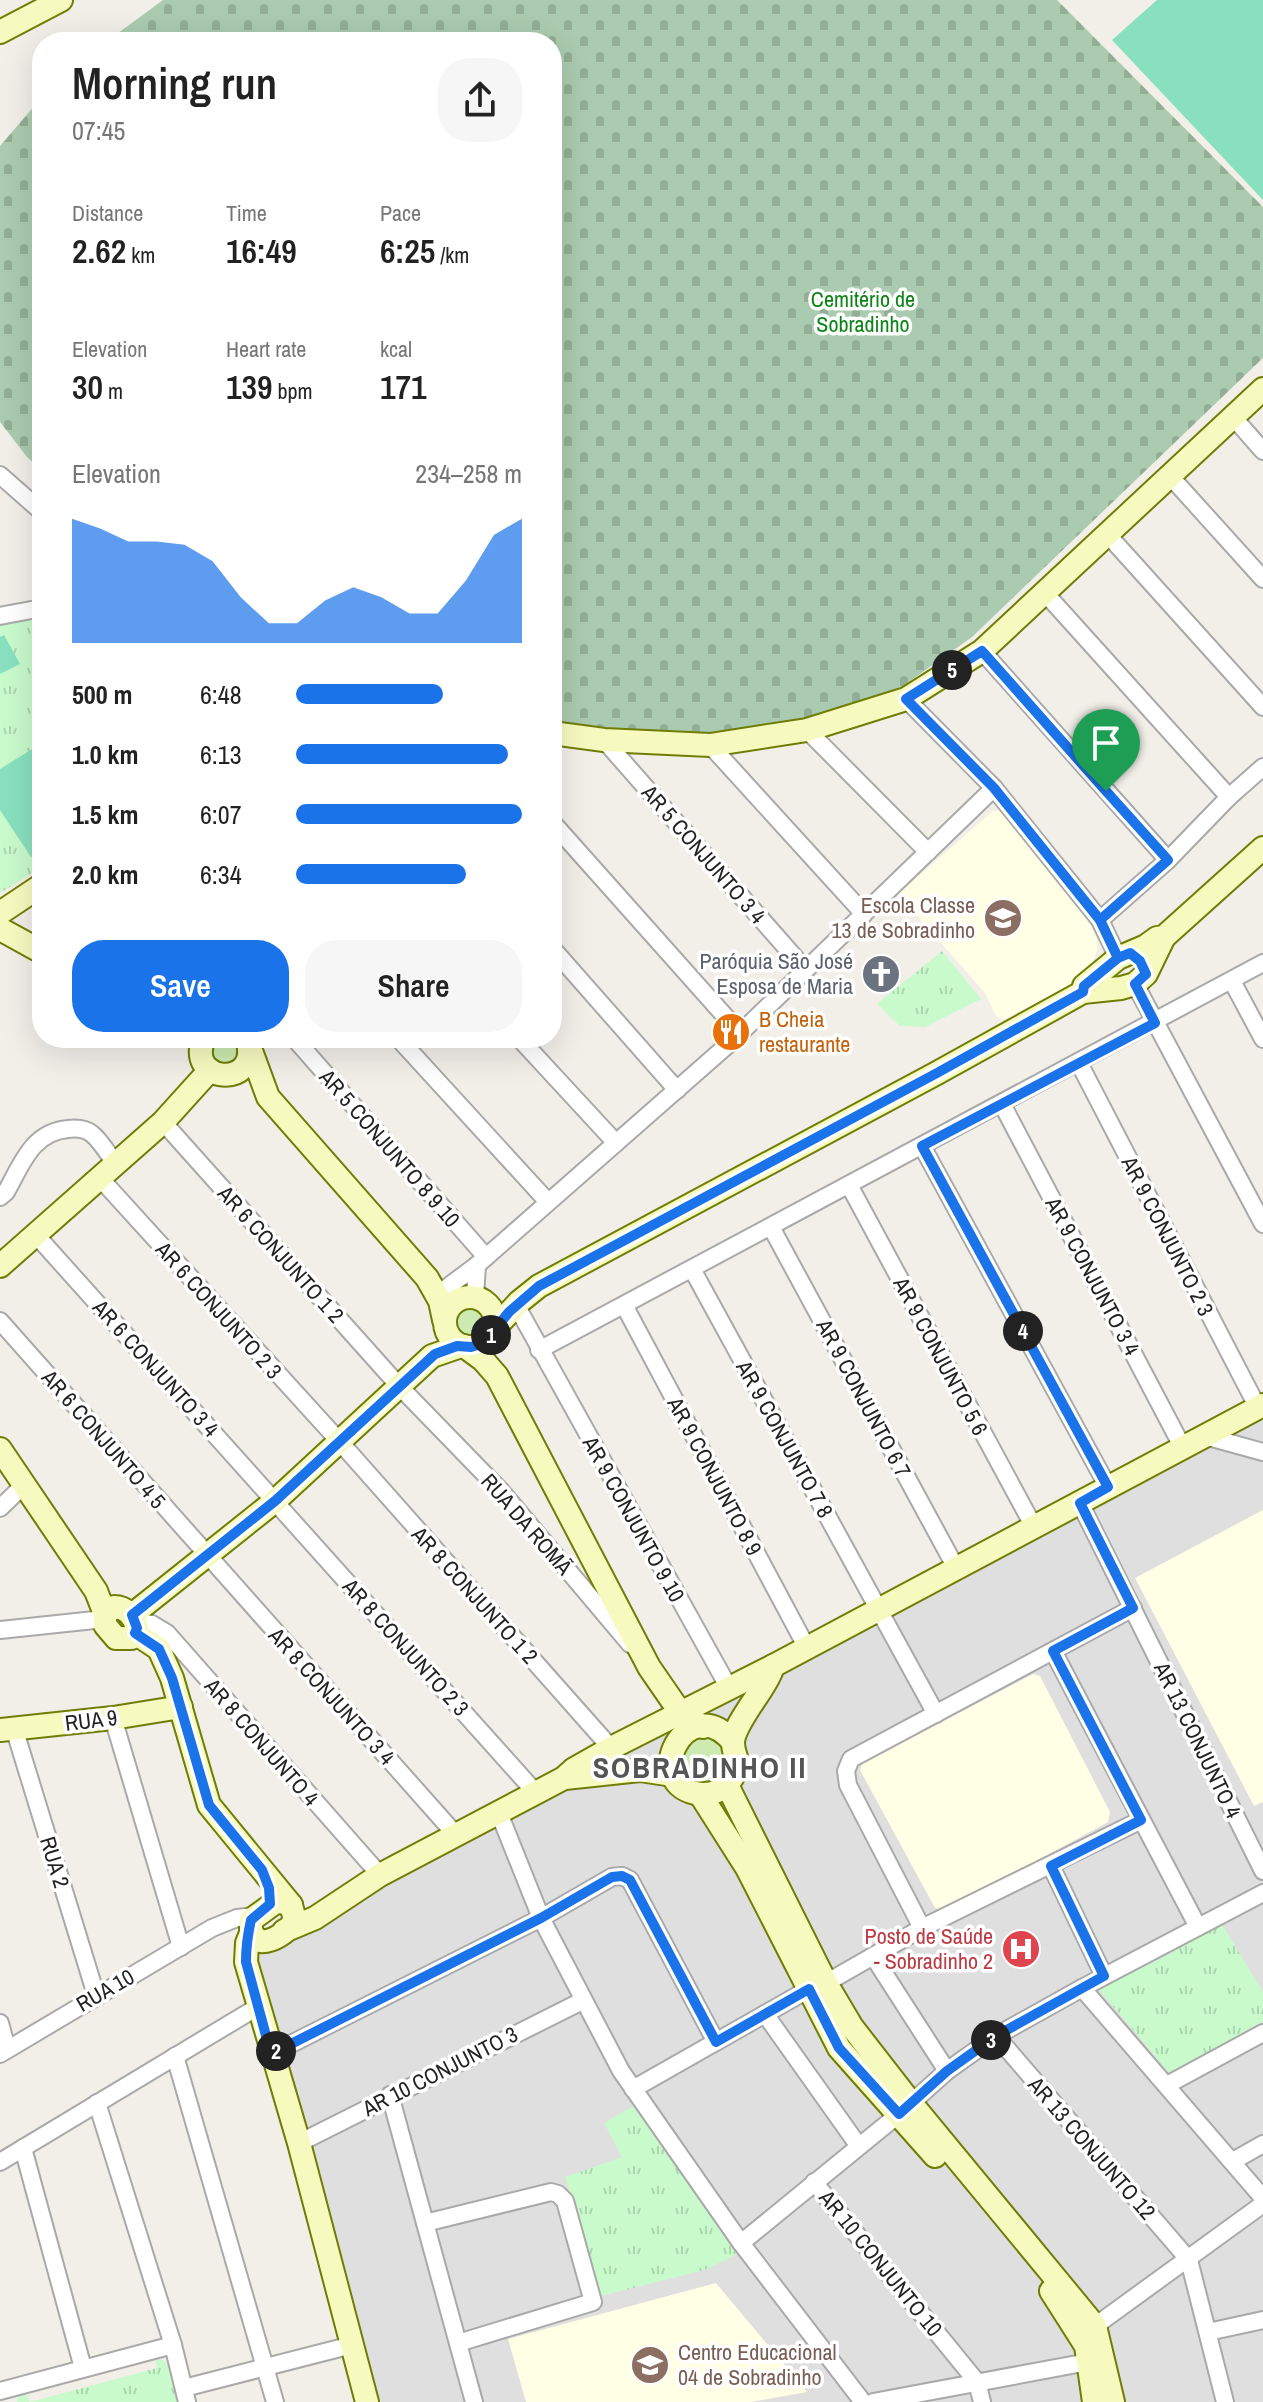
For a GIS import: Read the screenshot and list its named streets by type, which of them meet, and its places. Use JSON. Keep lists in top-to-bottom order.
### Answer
{
  "streets": {
    "street": [
      "AR 5 CONJUNTO 3 4",
      "AR 5 CONJUNTO 8 9 10",
      "AR 9 CONJUNTO 2 3",
      "AR 6 CONJUNTO 1 2",
      "AR 9 CONJUNTO 3 4",
      "AR 6 CONJUNTO 2 3",
      "AR 9 CONJUNTO 5 6",
      "AR 6 CONJUNTO 3 4",
      "AR 9 CONJUNTO 6 7",
      "AR 6 CONJUNTO 4 5",
      "AR 9 CONJUNTO 7 8",
      "AR 9 CONJUNTO 8 9",
      "AR 9 CONJUNTO 9 10",
      "RUA DA ROMÃ",
      "AR 8 CONJUNTO 1 2",
      "AR 8 CONJUNTO 2 3",
      "AR 8 CONJUNTO 3 4",
      "RUA 9",
      "AR 13 CONJUNTO 4",
      "AR 8 CONJUNTO 4",
      "RUA 2",
      "RUA 10",
      "AR 10 CONJUNTO 3",
      "AR 13 CONJUNTO 12",
      "AR 10 CONJUNTO 10"
    ]
  },
  "crossings": [
    ["AR 6 CONJUNTO 1 2", "RUA DA ROMÃ"],
    ["AR 6 CONJUNTO 2 3", "AR 8 CONJUNTO 1 2"],
    ["AR 6 CONJUNTO 3 4", "AR 8 CONJUNTO 2 3"],
    ["AR 6 CONJUNTO 4 5", "AR 8 CONJUNTO 3 4"],
    ["RUA 9", "RUA 2"],
    ["RUA 2", "RUA 10"]
  ],
  "districts": ["SOBRADINHO II"],
  "parks": ["Cemitério de Sobradinho"],
  "places": {
    "school or university": ["Escola Classe 13 de Sobradinho", "Centro Educacional 04 de Sobradinho"],
    "church": ["Paróquia São José Esposa de Maria"],
    "restaurant": ["B Cheia restaurante"],
    "hospital": ["Posto de Saúde - Sobradinho 2"]
  },
  "page": {
    "heading": ["Morning run", "07:45"],
    "stats": [
      ["Distance", "2.62 km"],
      ["Time", "16:49"],
      ["Pace", "6:25 /km"],
      ["Elevation", "30 m"],
      ["Heart rate", "139 bpm"],
      ["kcal", "171"]
    ],
    "chart": ["Elevation", "234–258 m"],
    "pins": [
      "5",
      "4",
      "1",
      "3",
      "2"
    ],
    "list": [
      {
        "name": "500 m",
        "note": "6:48"
      },
      {
        "name": "1.0 km",
        "note": "6:13"
      },
      {
        "name": "1.5 km",
        "note": "6:07"
      },
      {
        "name": "2.0 km",
        "note": "6:34"
      }
    ],
    "buttons": ["Save", "Share"]
  }
}
